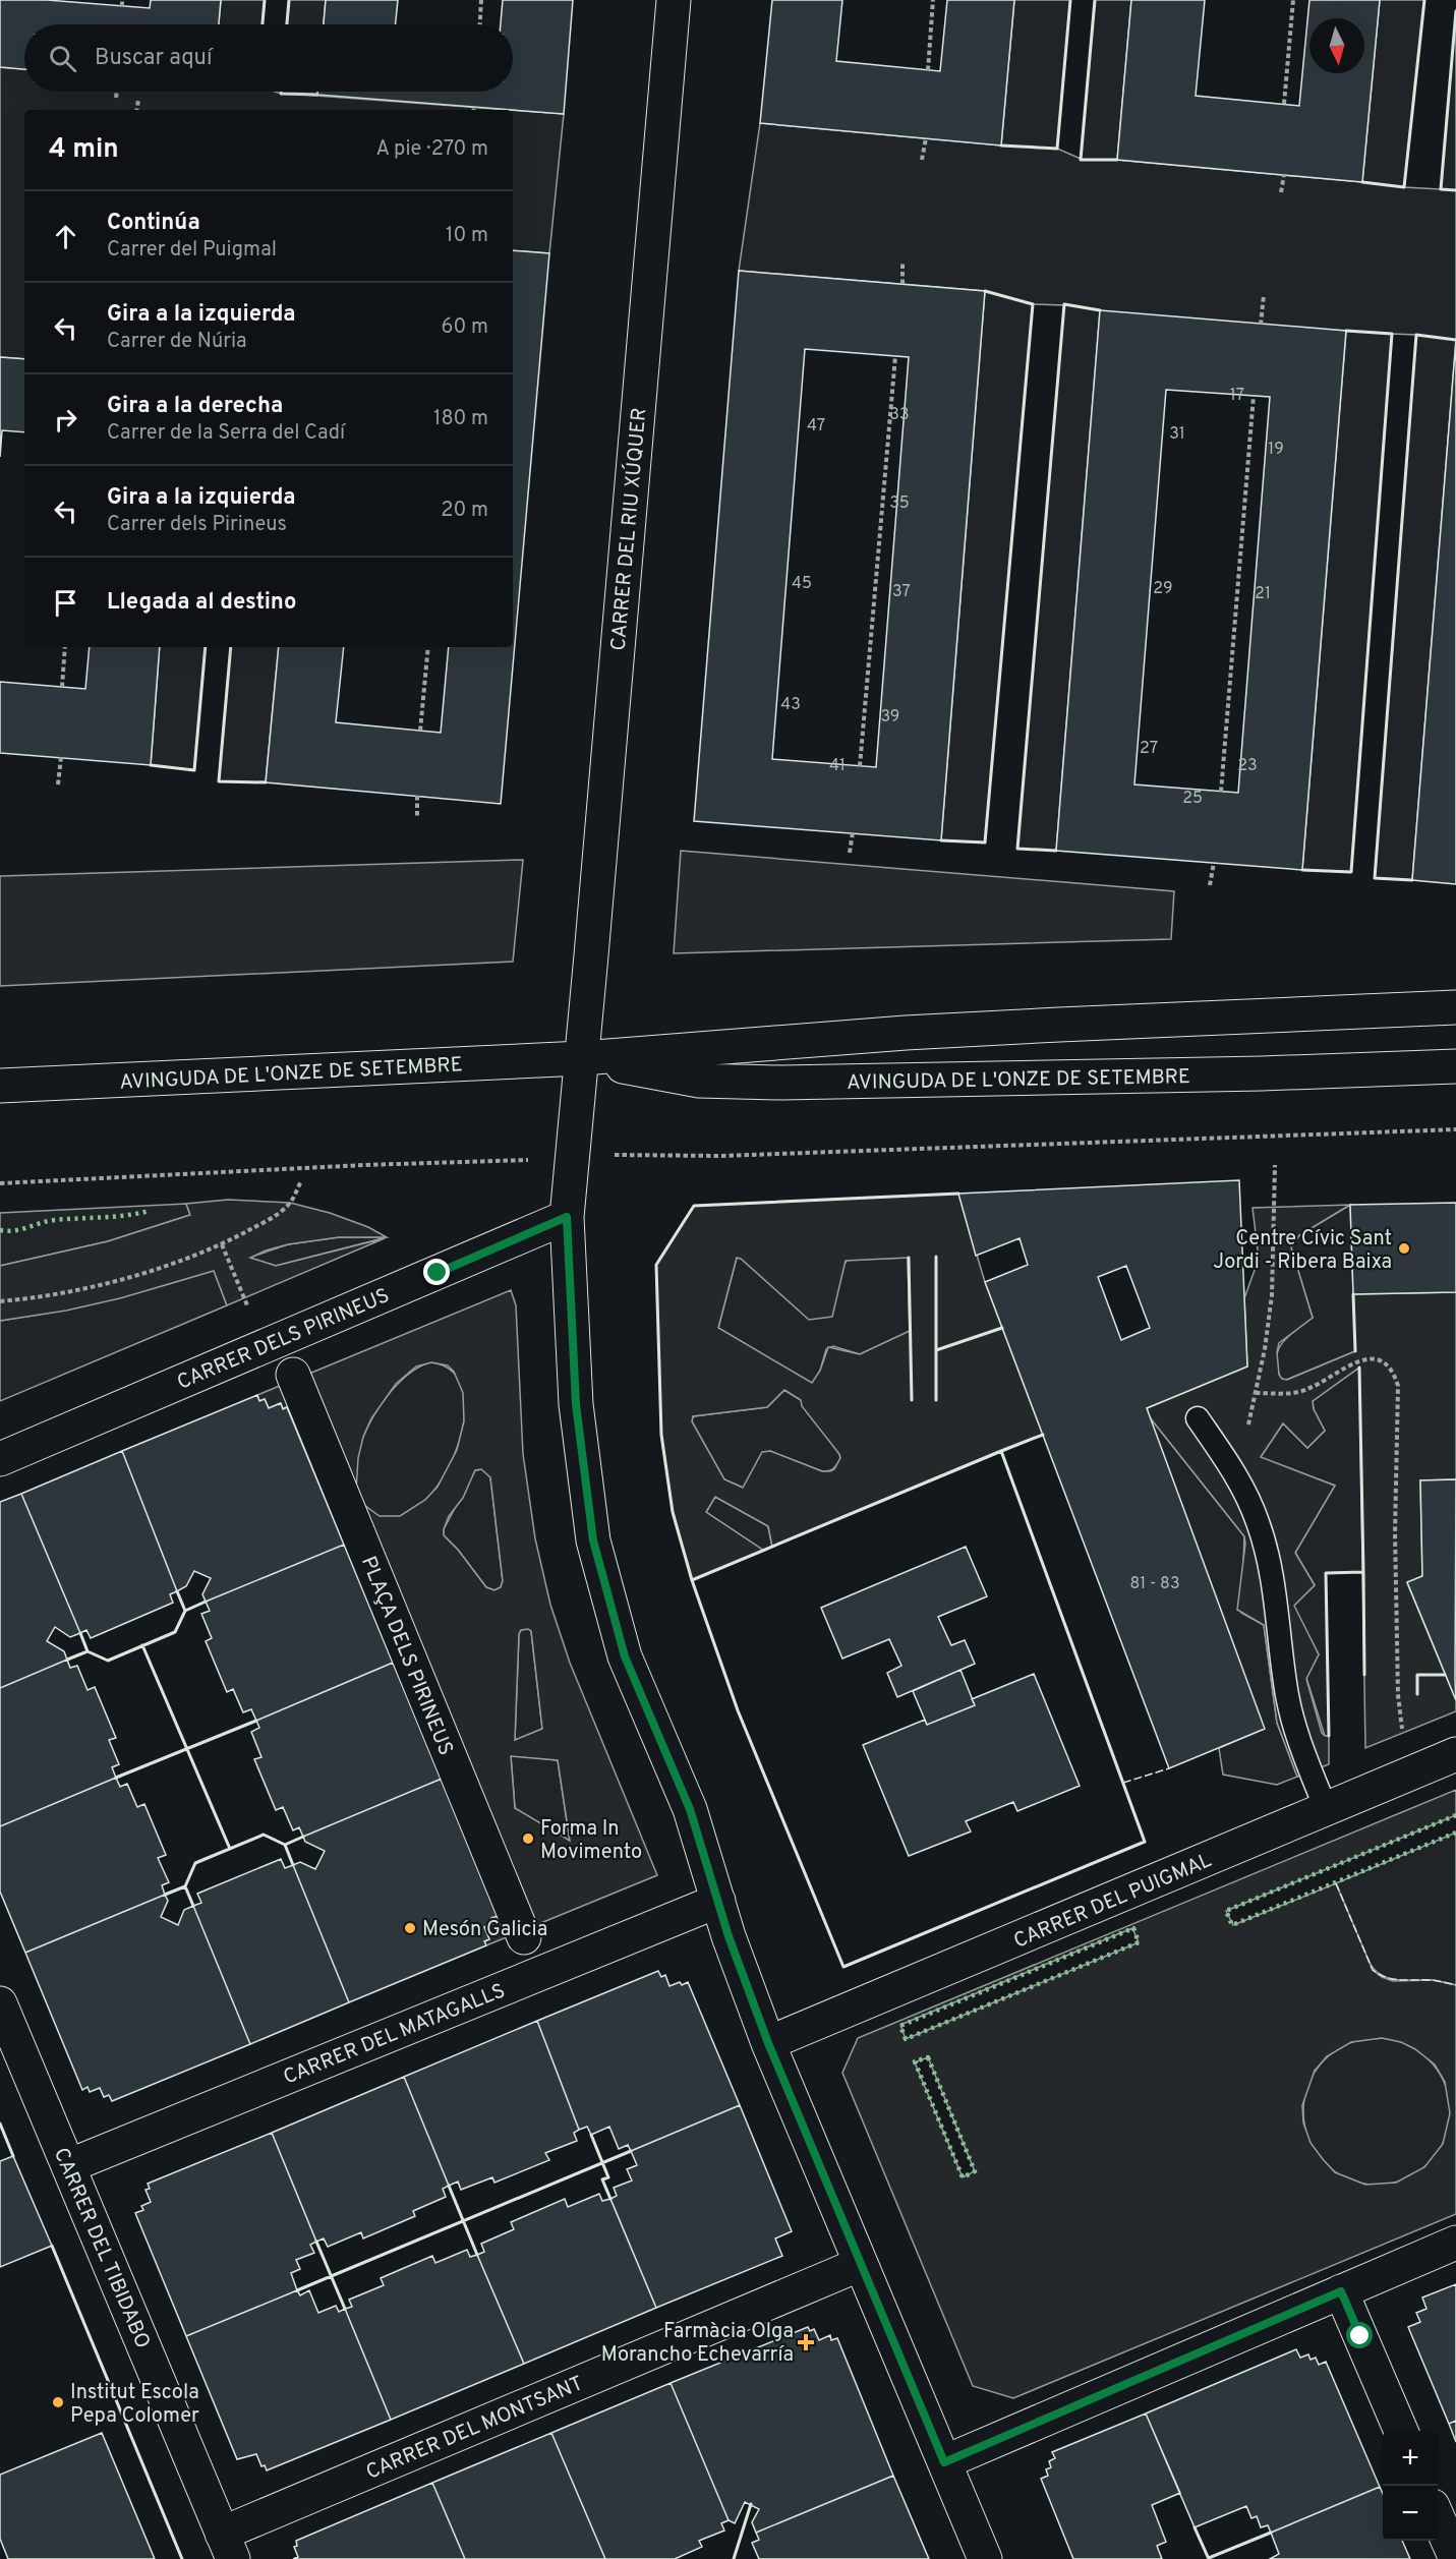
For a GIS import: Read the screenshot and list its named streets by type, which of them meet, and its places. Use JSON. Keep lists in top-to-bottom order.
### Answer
{
  "streets": {
    "street": [
      "CARRER DEL RIU XÚQUER",
      "AVINGUDA DE L'ONZE DE SETEMBRE",
      "CARRER DELS PIRINEUS",
      "PLAÇA DELS PIRINEUS",
      "CARRER DEL PUIGMAL",
      "CARRER DEL MATAGALLS",
      "CARRER DEL TIBIDABO",
      "CARRER DEL MONTSANT"
    ]
  },
  "crossings": [
    ["CARRER DEL RIU XÚQUER", "AVINGUDA DE L'ONZE DE SETEMBRE"],
    ["CARRER DEL RIU XÚQUER", "CARRER DELS PIRINEUS"],
    ["CARRER DEL RIU XÚQUER", "CARRER DEL PUIGMAL"],
    ["CARRER DEL RIU XÚQUER", "CARRER DEL MATAGALLS"],
    ["CARRER DEL RIU XÚQUER", "CARRER DEL MONTSANT"],
    ["CARRER DEL MATAGALLS", "CARRER DEL TIBIDABO"],
    ["CARRER DEL TIBIDABO", "CARRER DEL MONTSANT"]
  ],
  "places": {
    "other": [
      "Centre Cívic Sant Jordi - Ribera Baixa",
      "Forma In Movimento",
      "Mesón Galicia",
      "Institut Escola Pepa Colomer"
    ],
    "health": ["Farmàcia Olga Morancho Echevarría"]
  },
  "house_numbers": [
    "17",
    "33",
    "47",
    "31",
    "19",
    "35",
    "45",
    "29",
    "37",
    "21",
    "43",
    "39",
    "27",
    "41",
    "23",
    "25",
    "81 - 83"
  ],
  "north": "bottom",
  "page": {
    "search": "Buscar aquí",
    "heading": ["4 min", "A pie · 270 m"],
    "list": [
      ["Continúa", "Carrer del Puigmal", "10 m"],
      ["Gira a la izquierda", "Carrer de Núria", "60 m"],
      ["Gira a la derecha", "Carrer de la Serra del Cadí", "180 m"],
      ["Gira a la izquierda", "Carrer dels Pirineus", "20 m"],
      "Llegada al destino"
    ],
    "map_buttons": ["+", "−"]
  }
}
